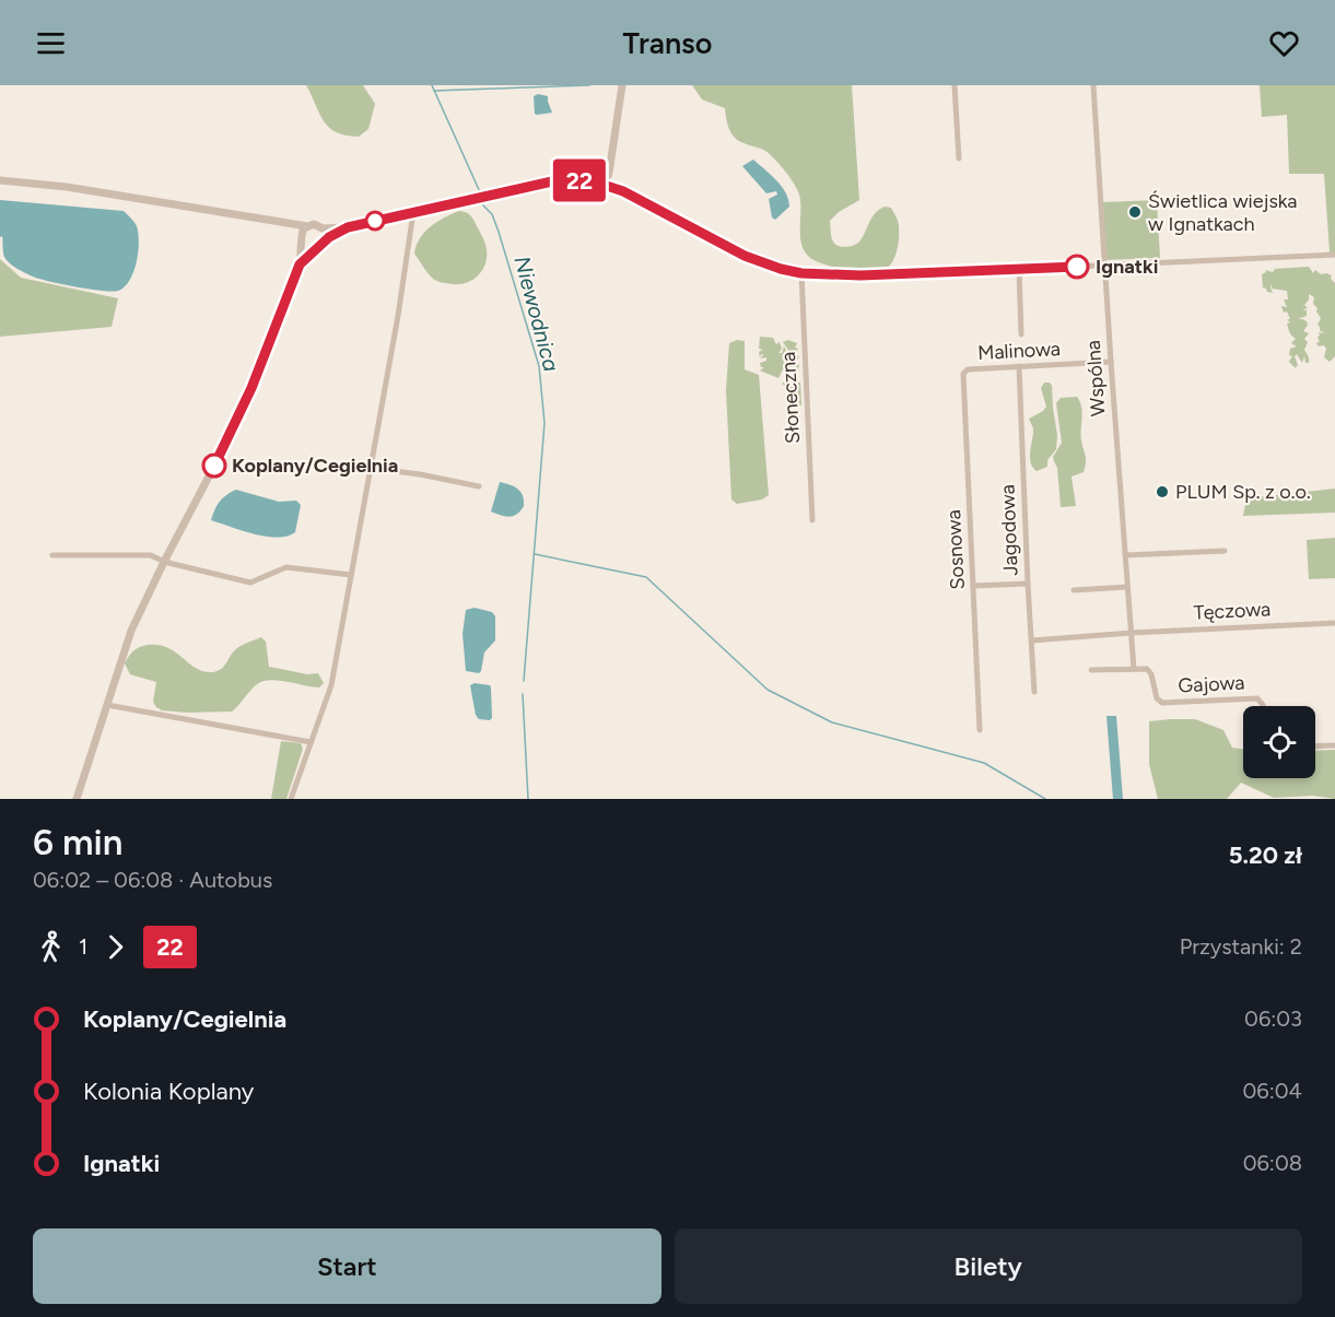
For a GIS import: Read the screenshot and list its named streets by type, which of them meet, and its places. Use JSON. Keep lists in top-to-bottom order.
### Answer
{
  "streets": {
    "street": [
      "Malinowa",
      "Wspólna",
      "Słoneczna",
      "Jagodowa",
      "Sosnowa",
      "Tęczowa",
      "Gajowa"
    ]
  },
  "crossings": [
    ["Malinowa", "Wspólna"],
    ["Malinowa", "Jagodowa"],
    ["Malinowa", "Sosnowa"],
    ["Wspólna", "Tęczowa"],
    ["Wspólna", "Gajowa"],
    ["Jagodowa", "Tęczowa"]
  ],
  "water": ["Niewodnica"],
  "places": [
    "Świetlica wiejska w Ignatkach",
    "Ignatki",
    "Koplany/Cegielnia",
    "PLUM Sp. z o.o."
  ],
  "lines": ["bus line 22"],
  "page": {
    "header": "Transo",
    "on_map": "22",
    "heading": ["6 min", "06:02 – 06:08 · Autobus", "5.20 zł"],
    "legs": ["1", "22", "Przystanki: 2"],
    "list": [
      {
        "name": "Koplany/Cegielnia",
        "value": "06:03"
      },
      {
        "name": "Kolonia Koplany",
        "value": "06:04"
      },
      {
        "name": "Ignatki",
        "value": "06:08"
      }
    ],
    "buttons": ["Start", "Bilety"]
  }
}
